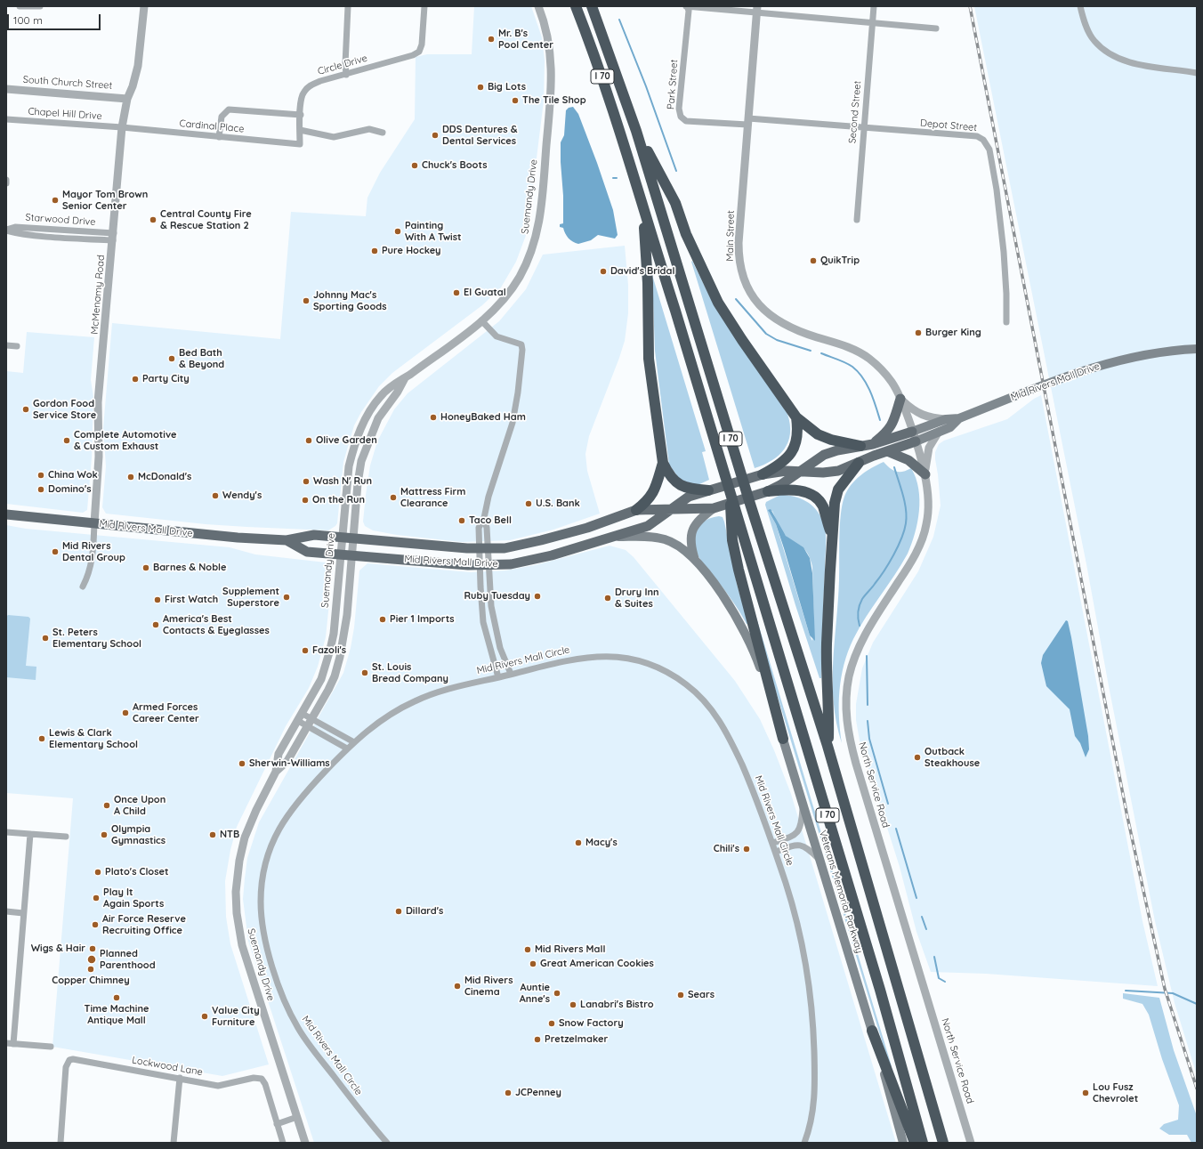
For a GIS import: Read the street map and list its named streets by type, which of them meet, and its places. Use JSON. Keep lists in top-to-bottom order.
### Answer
{
  "streets": {
    "highway": ["I 70"],
    "main road": ["Mid Rivers Mall Drive", "Veterans Memorial Parkway"],
    "street": [
      "Circle Drive",
      "South Church Street",
      "Park Street",
      "Second Street",
      "Chapel Hill Drive",
      "Depot Street",
      "Cardinal Place",
      "Suemandy Drive",
      "Starwood Drive",
      "Main Street",
      "McMenamy Road",
      "Mid Rivers Mall Circle",
      "North Service Road",
      "Lockwood Lane"
    ]
  },
  "crossings": [
    ["Circle Drive", "Cardinal Place"],
    ["South Church Street", "McMenamy Road"],
    ["Park Street", "Depot Street"],
    ["Park Street", "Main Street"],
    ["Second Street", "Depot Street"],
    ["Chapel Hill Drive", "Cardinal Place"],
    ["Chapel Hill Drive", "McMenamy Road"],
    ["Depot Street", "Main Street"],
    ["Cardinal Place", "McMenamy Road"],
    ["Suemandy Drive", "Mid Rivers Mall Drive"],
    ["Starwood Drive", "McMenamy Road"],
    ["Main Street", "Mid Rivers Mall Drive"],
    ["Main Street", "North Service Road"],
    ["McMenamy Road", "Mid Rivers Mall Drive"],
    ["Mid Rivers Mall Drive", "North Service Road"],
    ["Mid Rivers Mall Drive", "Veterans Memorial Parkway"]
  ],
  "places": [
    "Mr. B's Pool Center",
    "Big Lots",
    "The Tile Shop",
    "DDS Dentures & Dental Services",
    "Chuck's Boots",
    "Mayor Tom Brown Senior Center",
    "Central County Fire & Rescue Station 2",
    "Painting With A Twist",
    "Pure Hockey",
    "QuikTrip",
    "David's Bridal",
    "El Guatal",
    "Johnny Mac's Sporting Goods",
    "Burger King",
    "Bed Bath & Beyond",
    "Party City",
    "Gordon Food Service Store",
    "HoneyBaked Ham",
    "Complete Automotive & Custom Exhaust",
    "Olive Garden",
    "China Wok",
    "McDonald's",
    "Wash N' Run",
    "Domino's",
    "Wendy's",
    "Mattress Firm Clearance",
    "On the Run",
    "U.S. Bank",
    "Taco Bell",
    "Mid Rivers Dental Group",
    "Barnes & Noble",
    "Ruby Tuesday",
    "Supplement Superstore",
    "Drury Inn & Suites",
    "First Watch",
    "Pier 1 Imports",
    "America's Best Contacts & Eyeglasses",
    "St. Peters Elementary School",
    "Fazoli's",
    "St. Louis Bread Company",
    "Armed Forces Career Center",
    "Lewis & Clark Elementary School",
    "Outback Steakhouse",
    "Sherwin-Williams",
    "Once Upon A Child",
    "Olympia Gymnastics",
    "NTB",
    "Macy's",
    "Chili's",
    "Plato's Closet",
    "Play It Again Sports",
    "Dillard's",
    "Air Force Reserve Recruiting Office",
    "Wigs & Hair",
    "Mid Rivers Mall",
    "Planned Parenthood",
    "Great American Cookies",
    "Copper Chimney",
    "Mid Rivers Cinema",
    "Auntie Anne's",
    "Sears",
    "Time Machine Antique Mall",
    "Lanabri's Bistro",
    "Value City Furniture",
    "Snow Factory",
    "Pretzelmaker",
    "JCPenney",
    "Lou Fusz Chevrolet"
  ],
  "scale_bar": "100 m"
}
